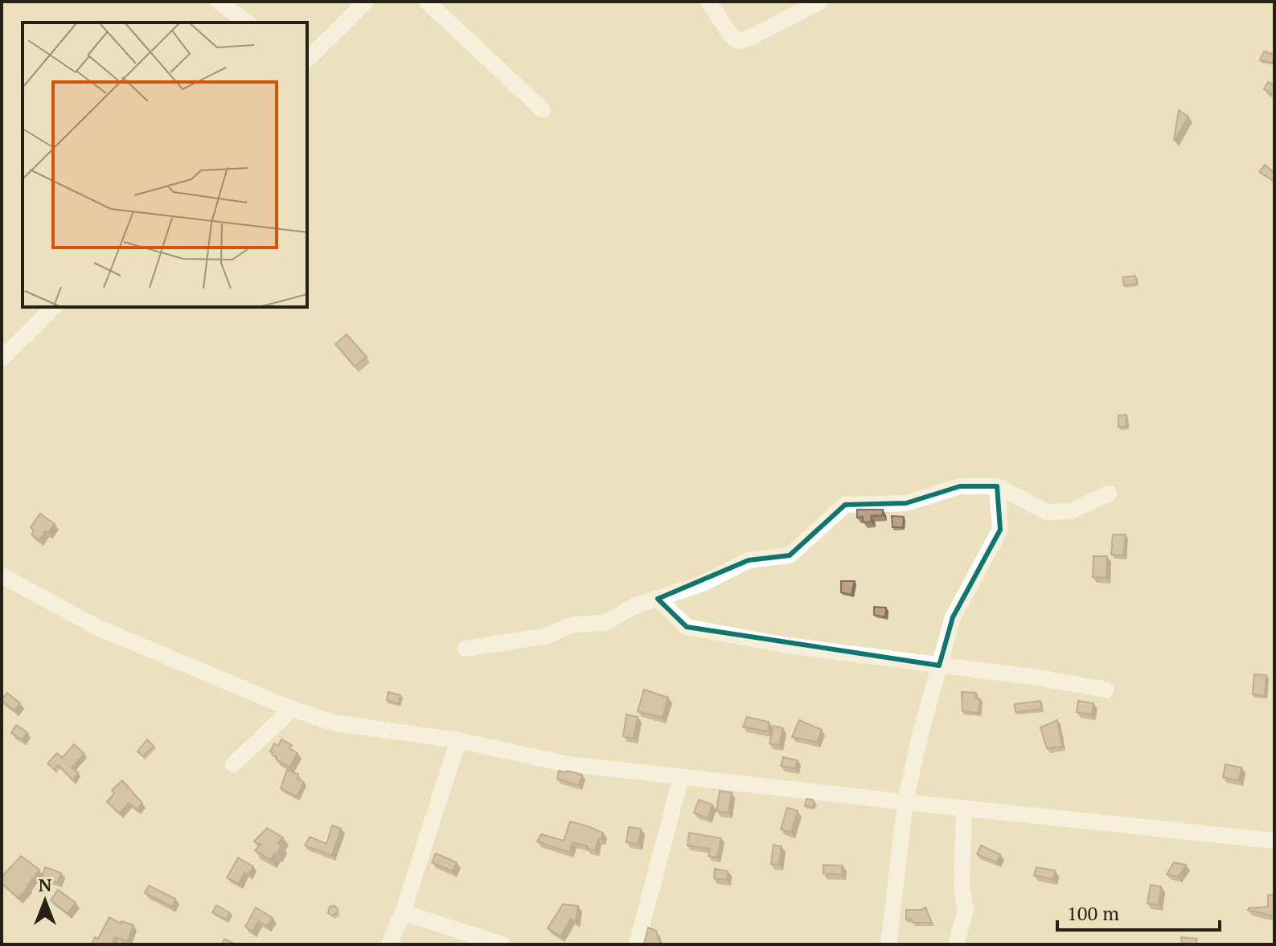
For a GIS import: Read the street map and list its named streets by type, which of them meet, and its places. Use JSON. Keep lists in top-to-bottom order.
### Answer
{
  "scale_bar": "100 m",
  "north": "top"
}
